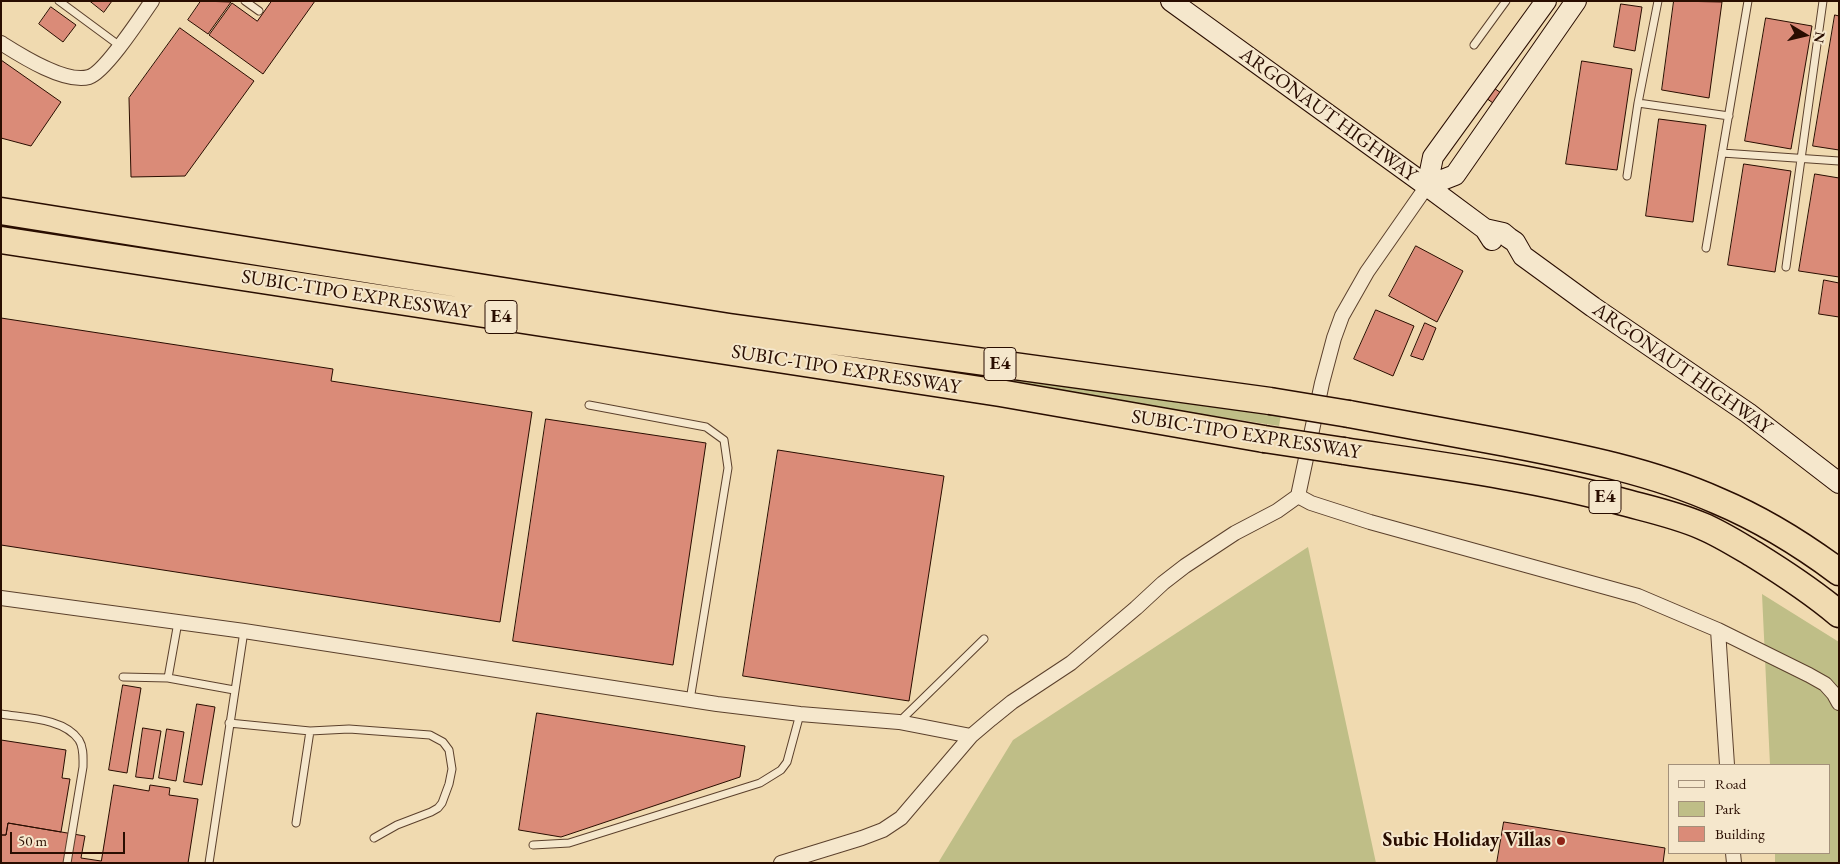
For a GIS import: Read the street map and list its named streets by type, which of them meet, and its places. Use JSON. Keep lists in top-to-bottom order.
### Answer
{
  "streets": {
    "highway": ["SUBIC-TIPO EXPRESSWAY", "E4"],
    "street": ["ARGONAUT HIGHWAY"]
  },
  "places": ["Subic Holiday Villas"],
  "legend": ["Road", "Park", "Building"],
  "scale_bar": "50 m",
  "north": "right"
}
